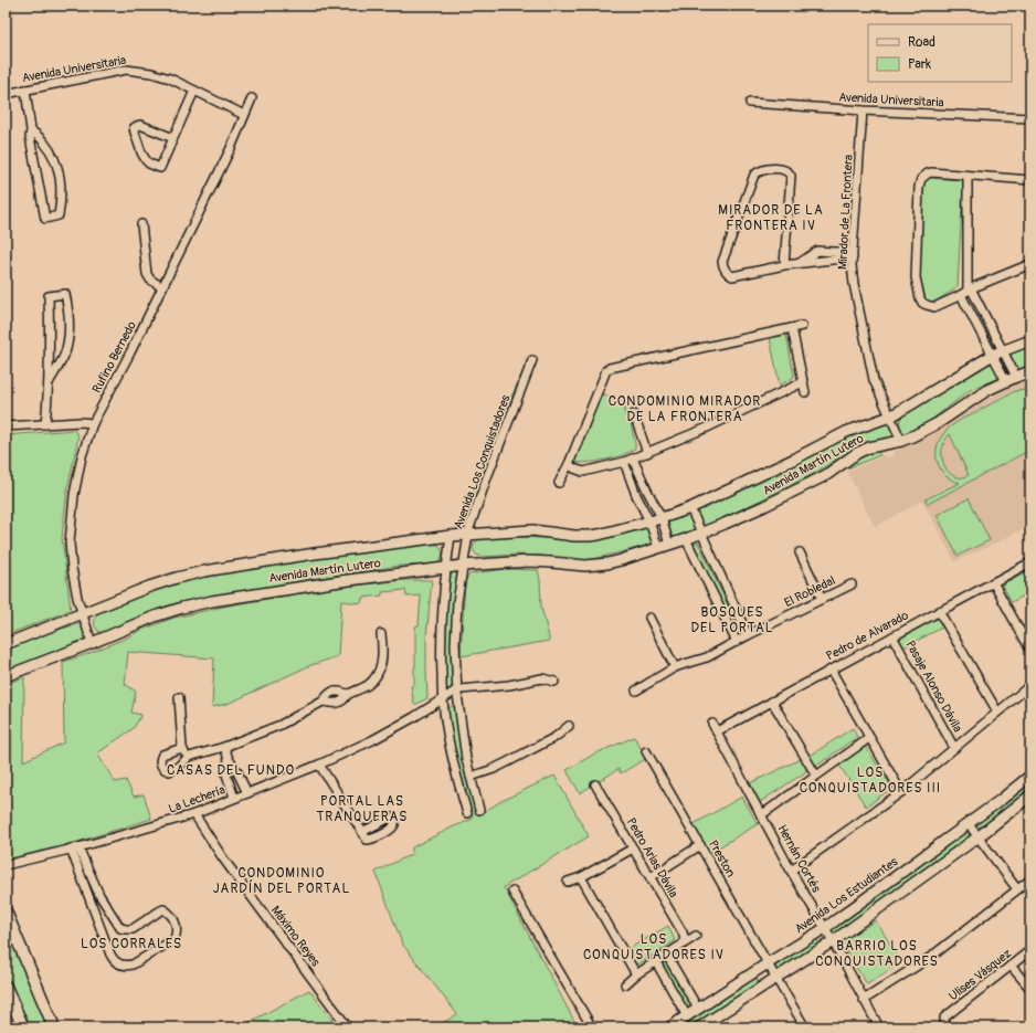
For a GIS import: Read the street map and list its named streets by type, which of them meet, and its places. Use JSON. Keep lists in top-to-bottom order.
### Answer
{
  "streets": {
    "street": [
      "Avenida Universitaria",
      "Mirador de La Frontera",
      "Rufino Bernedo",
      "Avenida Los Conquistadores",
      "Avenida Martín Lutero",
      "El Robledal",
      "Pedro de Alvarado",
      "Pasaje Alonso Dávila",
      "La Lechería",
      "Pedro Arias Dávila",
      "Preston",
      "Hernán Cortés",
      "Avenida Los Estudiantes",
      "Máximo Reyes",
      "Ulises Vásquez"
    ]
  },
  "crossings": [
    ["Avenida Universitaria", "Mirador de La Frontera"],
    ["Avenida Universitaria", "Rufino Bernedo"],
    ["Mirador de La Frontera", "Avenida Martín Lutero"],
    ["Rufino Bernedo", "Avenida Martín Lutero"],
    ["Avenida Los Conquistadores", "Avenida Martín Lutero"],
    ["Avenida Los Conquistadores", "La Lechería"],
    ["Pedro de Alvarado", "Pasaje Alonso Dávila"],
    ["Pedro de Alvarado", "Hernán Cortés"],
    ["La Lechería", "Máximo Reyes"],
    ["Preston", "Avenida Los Estudiantes"],
    ["Hernán Cortés", "Avenida Los Estudiantes"]
  ],
  "districts": [
    "MIRADOR DE LA FRONTERA IV",
    "CONDOMINIO MIRADOR DE LA FRONTERA",
    "BOSQUES DEL PORTAL",
    "CASAS DEL FUNDO",
    "LOS CONQUISTADORES III",
    "PORTAL LAS TRANQUERAS",
    "CONDOMINIO JARDÍN DEL PORTAL",
    "LOS CONQUISTADORES IV",
    "LOS CORRALES",
    "BARRIO LOS CONQUISTADORES"
  ],
  "legend": ["Road", "Park"]
}
